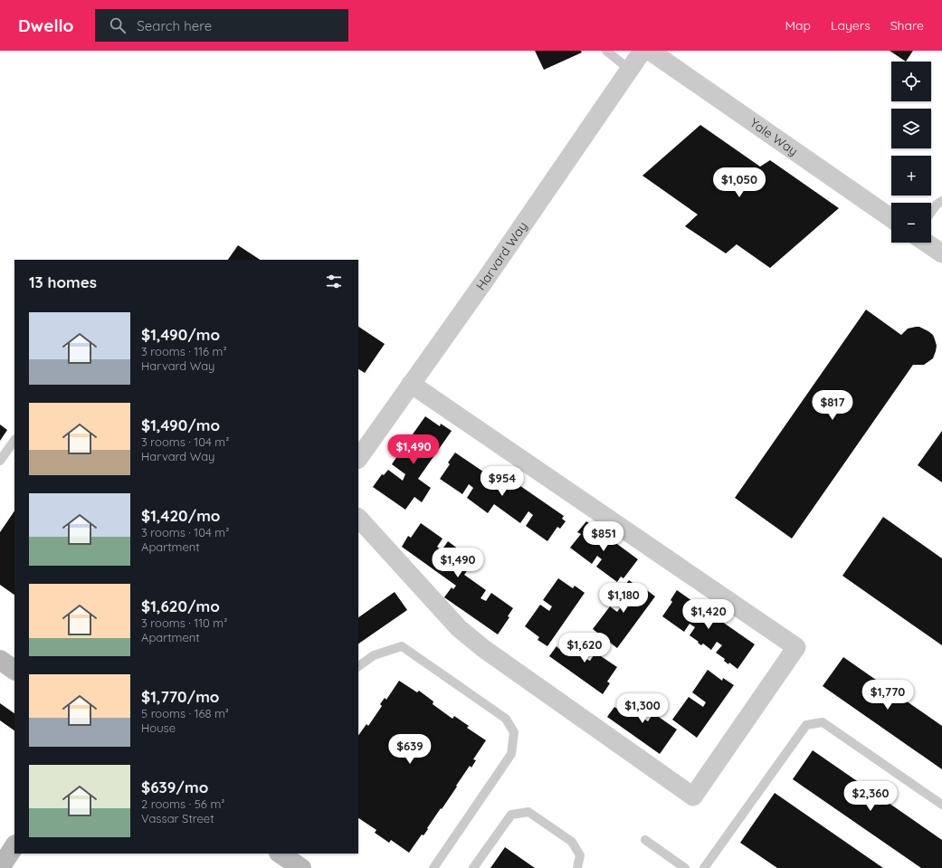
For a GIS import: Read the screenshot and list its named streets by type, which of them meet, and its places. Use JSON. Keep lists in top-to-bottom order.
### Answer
{
  "streets": {
    "street": ["Yale Way", "Harvard Way"]
  },
  "page": {
    "header": "Dwello",
    "search": "Search here",
    "nav": ["Map", "Layers", "Share"],
    "map_buttons": ["+", "−"],
    "price": [
      "$1,050",
      "$817",
      "$1,490",
      "$954",
      "$851",
      "$1,490",
      "$1,180",
      "$1,420",
      "$1,620",
      "$1,770",
      "$1,300",
      "$639",
      "$2,360"
    ],
    "heading": "13 homes",
    "list": [
      {
        "name": "$1,490/mo",
        "note": "3 rooms · 116 m² · Harvard Way"
      },
      {
        "name": "$1,490/mo",
        "note": "3 rooms · 104 m² · Harvard Way"
      },
      {
        "name": "$1,420/mo",
        "note": "3 rooms · 104 m² · Apartment"
      },
      {
        "name": "$1,620/mo",
        "note": "3 rooms · 110 m² · Apartment"
      },
      {
        "name": "$1,770/mo",
        "note": "5 rooms · 168 m² · House"
      },
      {
        "name": "$639/mo",
        "note": "2 rooms · 56 m² · Vassar Street"
      }
    ]
  }
}
